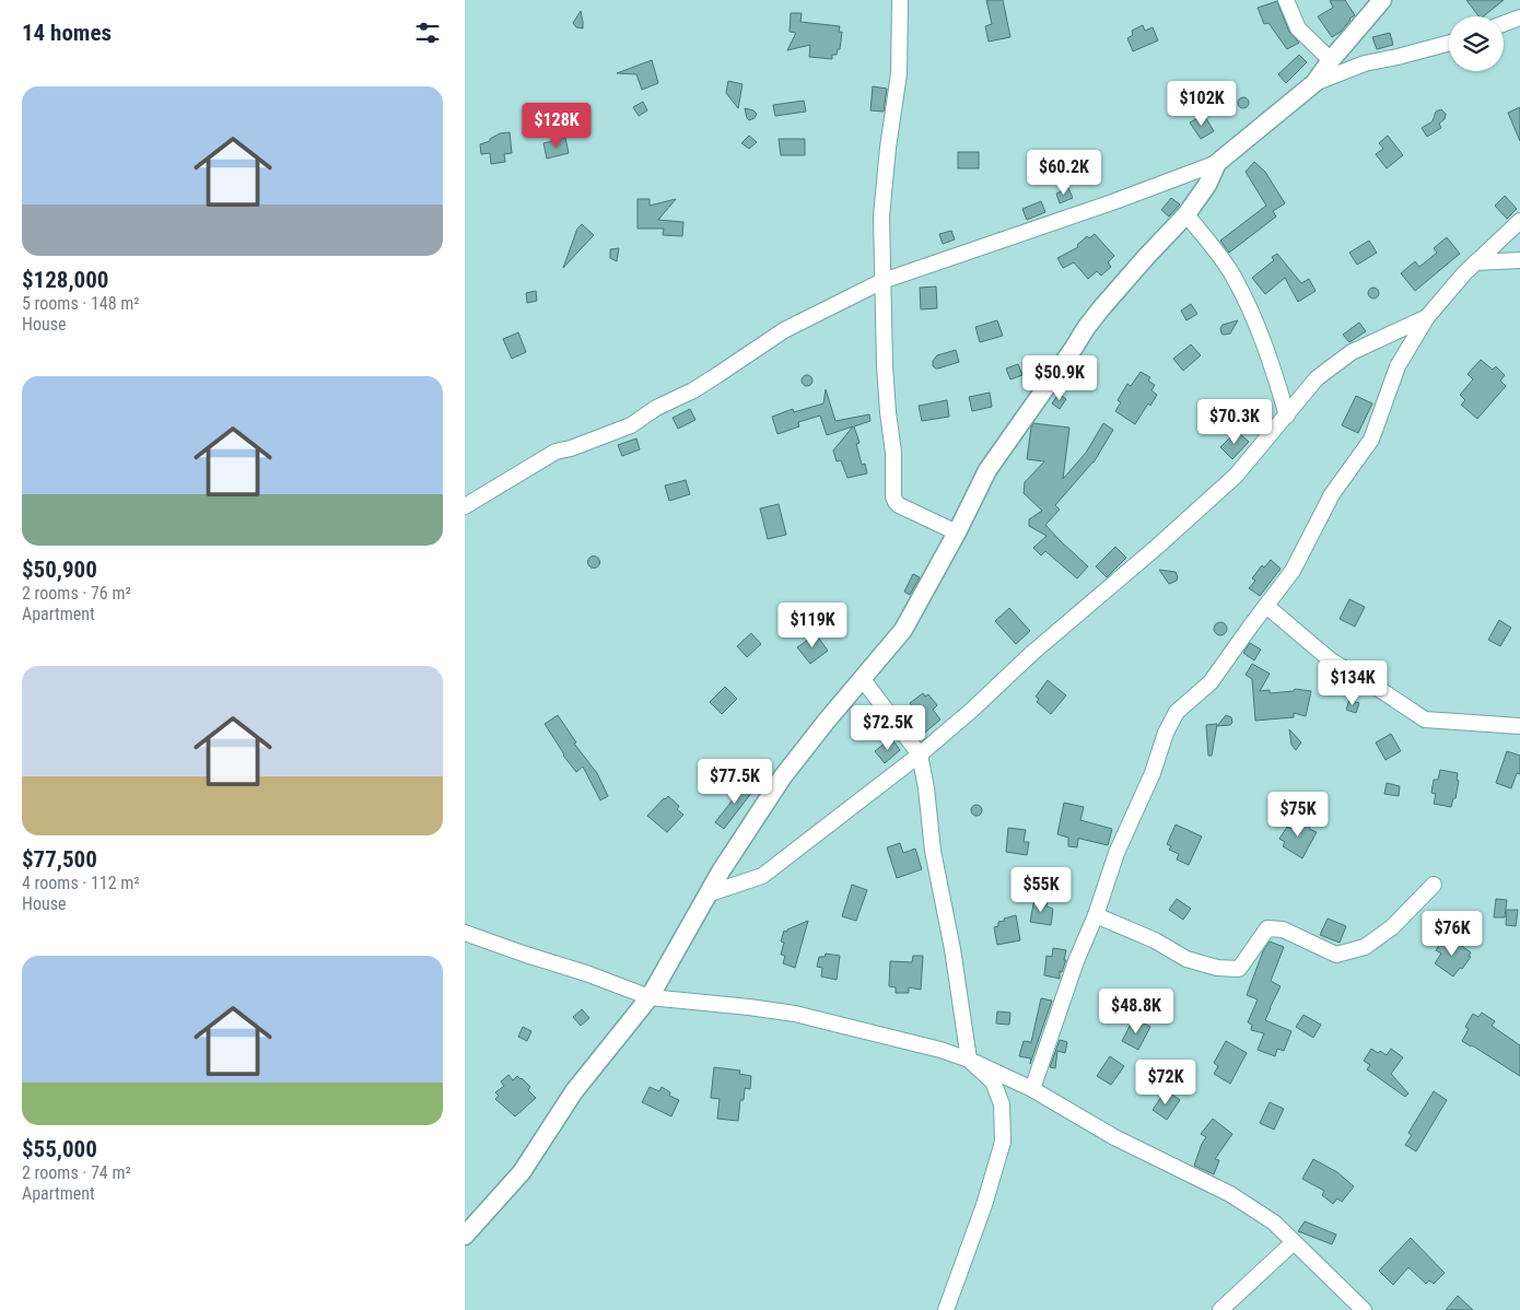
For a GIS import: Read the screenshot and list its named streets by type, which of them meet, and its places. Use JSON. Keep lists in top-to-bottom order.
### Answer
{
  "page": {
    "heading": "14 homes",
    "list": [
      {
        "name": "$128,000",
        "note": "5 rooms · 148 m² · House"
      },
      {
        "name": "$50,900",
        "note": "2 rooms · 76 m² · Apartment"
      },
      {
        "name": "$77,500",
        "note": "4 rooms · 112 m² · House"
      },
      {
        "name": "$55,000",
        "note": "2 rooms · 74 m² · Apartment"
      }
    ],
    "price": [
      "$102K",
      "$128K",
      "$60.2K",
      "$50.9K",
      "$70.3K",
      "$119K",
      "$134K",
      "$72.5K",
      "$77.5K",
      "$75K",
      "$55K",
      "$76K",
      "$48.8K",
      "$72K"
    ]
  }
}
